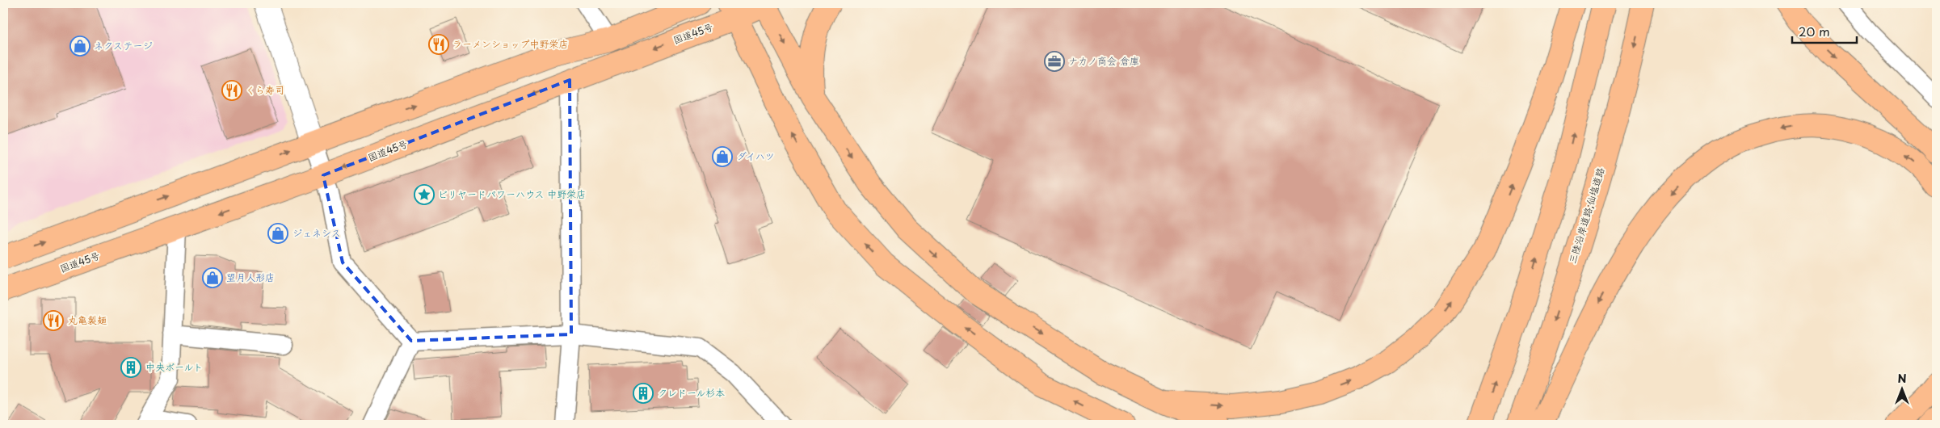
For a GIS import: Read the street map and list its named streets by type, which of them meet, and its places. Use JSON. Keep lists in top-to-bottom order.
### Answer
{
  "streets": {
    "highway": ["国道45号", "三陸沿岸道路;仙塩道路"]
  },
  "places": {
    "restaurant": ["ラーメンショップ中野栄店", "くら寿司", "丸亀製麺"],
    "shop": [
      "ネクステージ",
      "ダイハツ",
      "ジェネシス",
      "望月人形店"
    ],
    "office": ["ナカノ商会 倉庫"],
    "place": ["ビリヤードパワーハウス 中野栄店"],
    "building": ["中央ボールト", "クレドール杉本"]
  },
  "scale_bar": "20 m",
  "north": "top"
}
